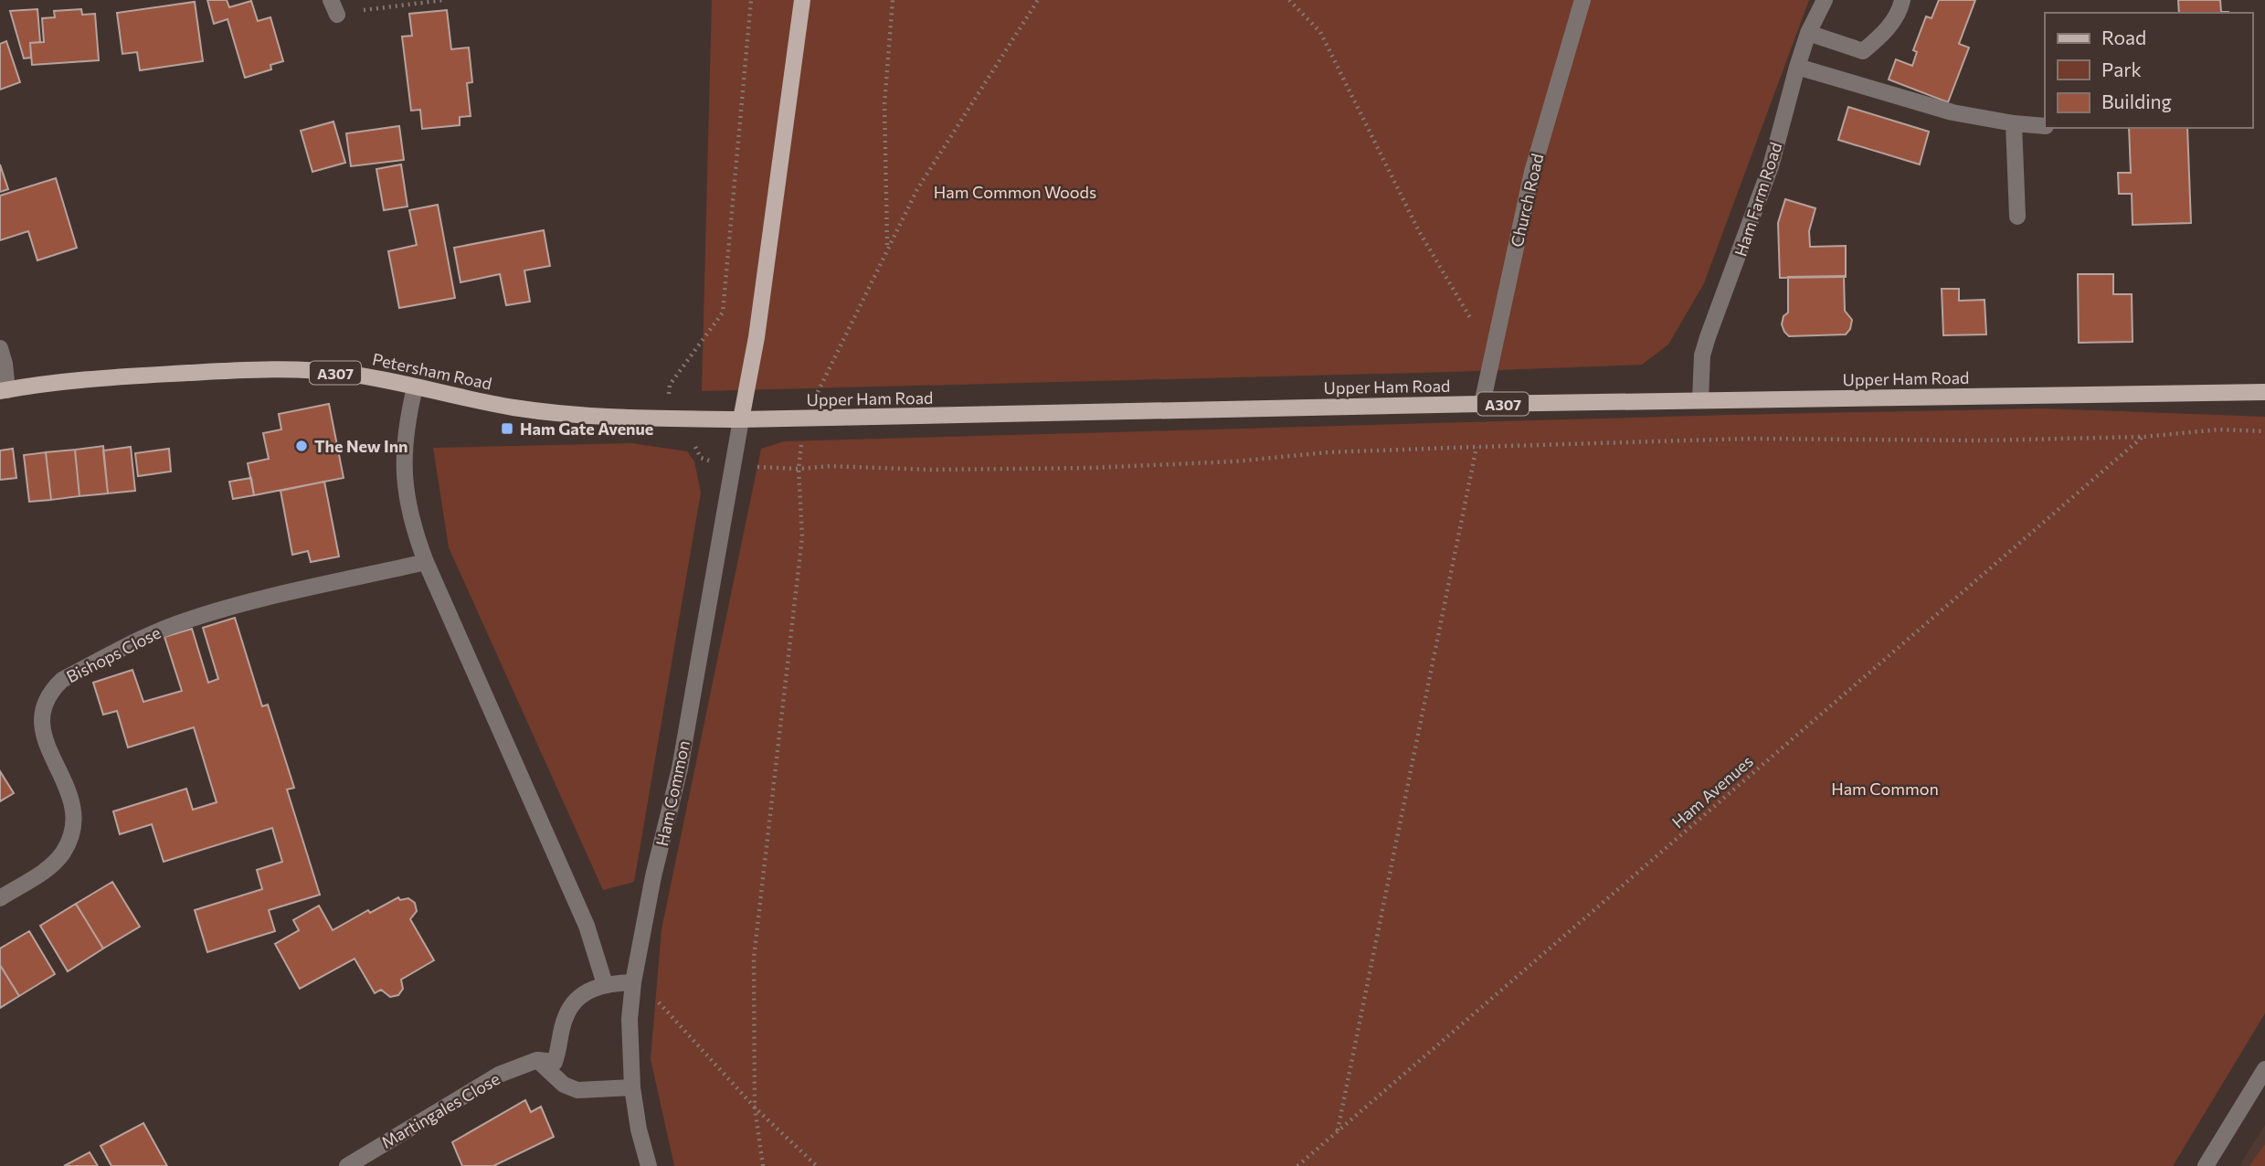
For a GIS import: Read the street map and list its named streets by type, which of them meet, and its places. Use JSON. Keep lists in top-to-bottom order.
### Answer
{
  "streets": {
    "main road": ["Petersham Road", "A307", "Upper Ham Road"],
    "street": [
      "Ham Farm Road",
      "Church Road",
      "Bishops Close",
      "Ham Common",
      "Martingales Close"
    ],
    "path": ["Ham Avenues"]
  },
  "crossings": [
    ["Ham Farm Road", "Upper Ham Road"],
    ["Church Road", "Upper Ham Road"],
    ["Petersham Road", "Upper Ham Road"],
    ["Petersham Road", "Ham Common"],
    ["Upper Ham Road", "Ham Common"],
    ["Ham Common", "Martingales Close"]
  ],
  "parks": ["Ham Common Woods", "Ham Common"],
  "places": {
    "transit": ["Ham Gate Avenue"],
    "other": ["The New Inn"]
  },
  "legend": ["Road", "Park", "Building"]
}
